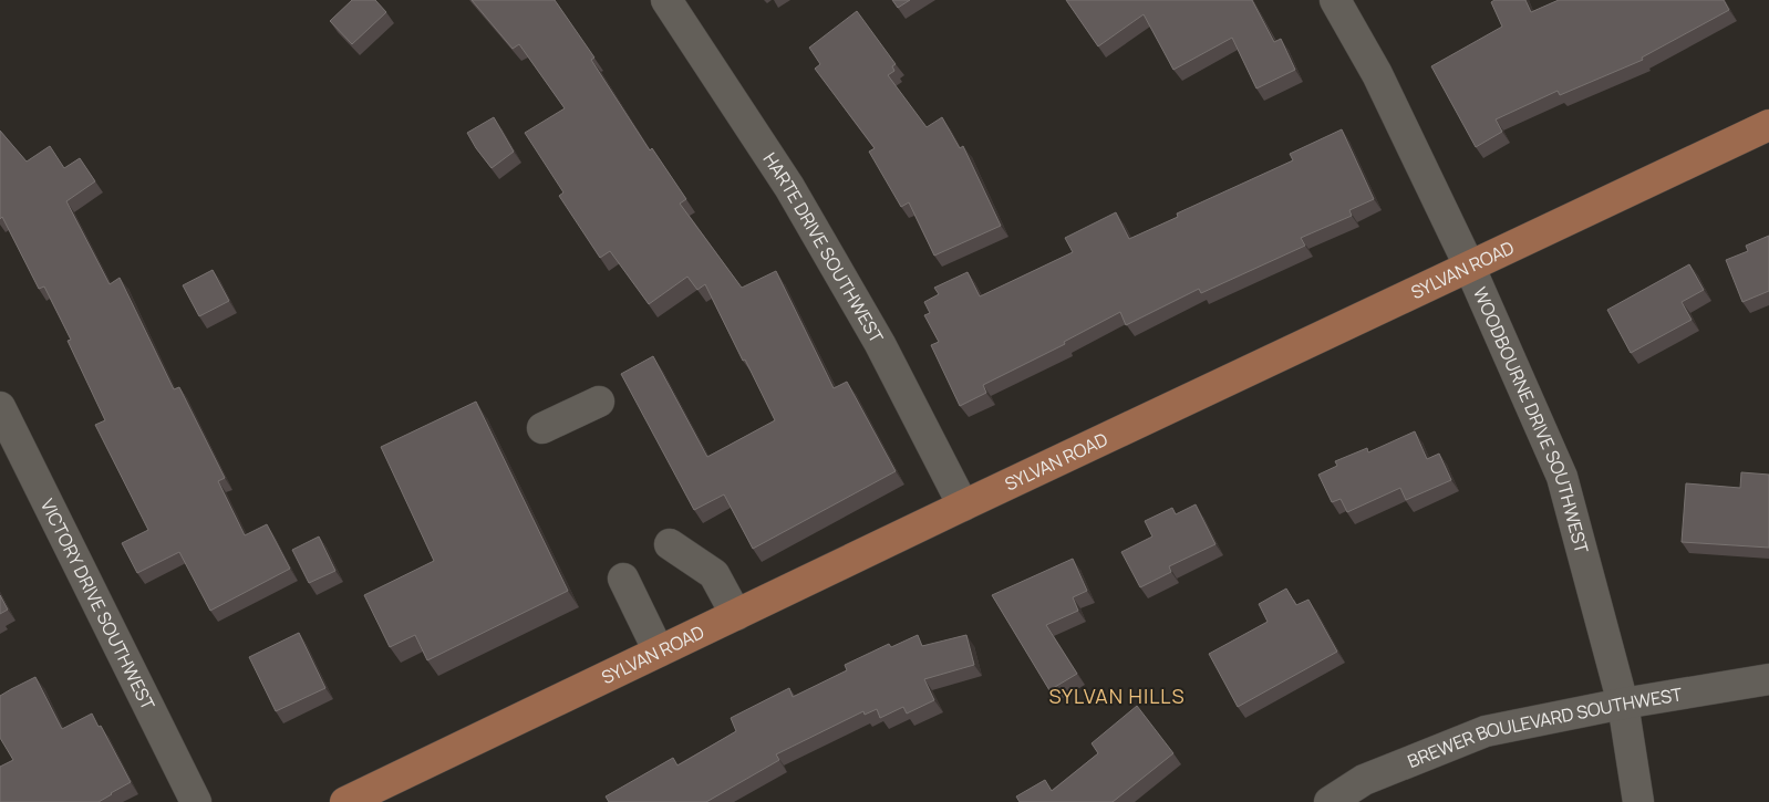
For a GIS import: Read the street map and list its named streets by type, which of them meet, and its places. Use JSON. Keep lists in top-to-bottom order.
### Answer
{
  "streets": {
    "main road": ["SYLVAN ROAD"],
    "street": [
      "HARTE DRIVE SOUTHWEST",
      "WOODBOURNE DRIVE SOUTHWEST",
      "VICTORY DRIVE SOUTHWEST",
      "BREWER BOULEVARD SOUTHWEST"
    ]
  },
  "crossings": [
    ["HARTE DRIVE SOUTHWEST", "SYLVAN ROAD"],
    ["SYLVAN ROAD", "WOODBOURNE DRIVE SOUTHWEST"],
    ["WOODBOURNE DRIVE SOUTHWEST", "BREWER BOULEVARD SOUTHWEST"]
  ],
  "districts": ["SYLVAN HILLS"]
}
